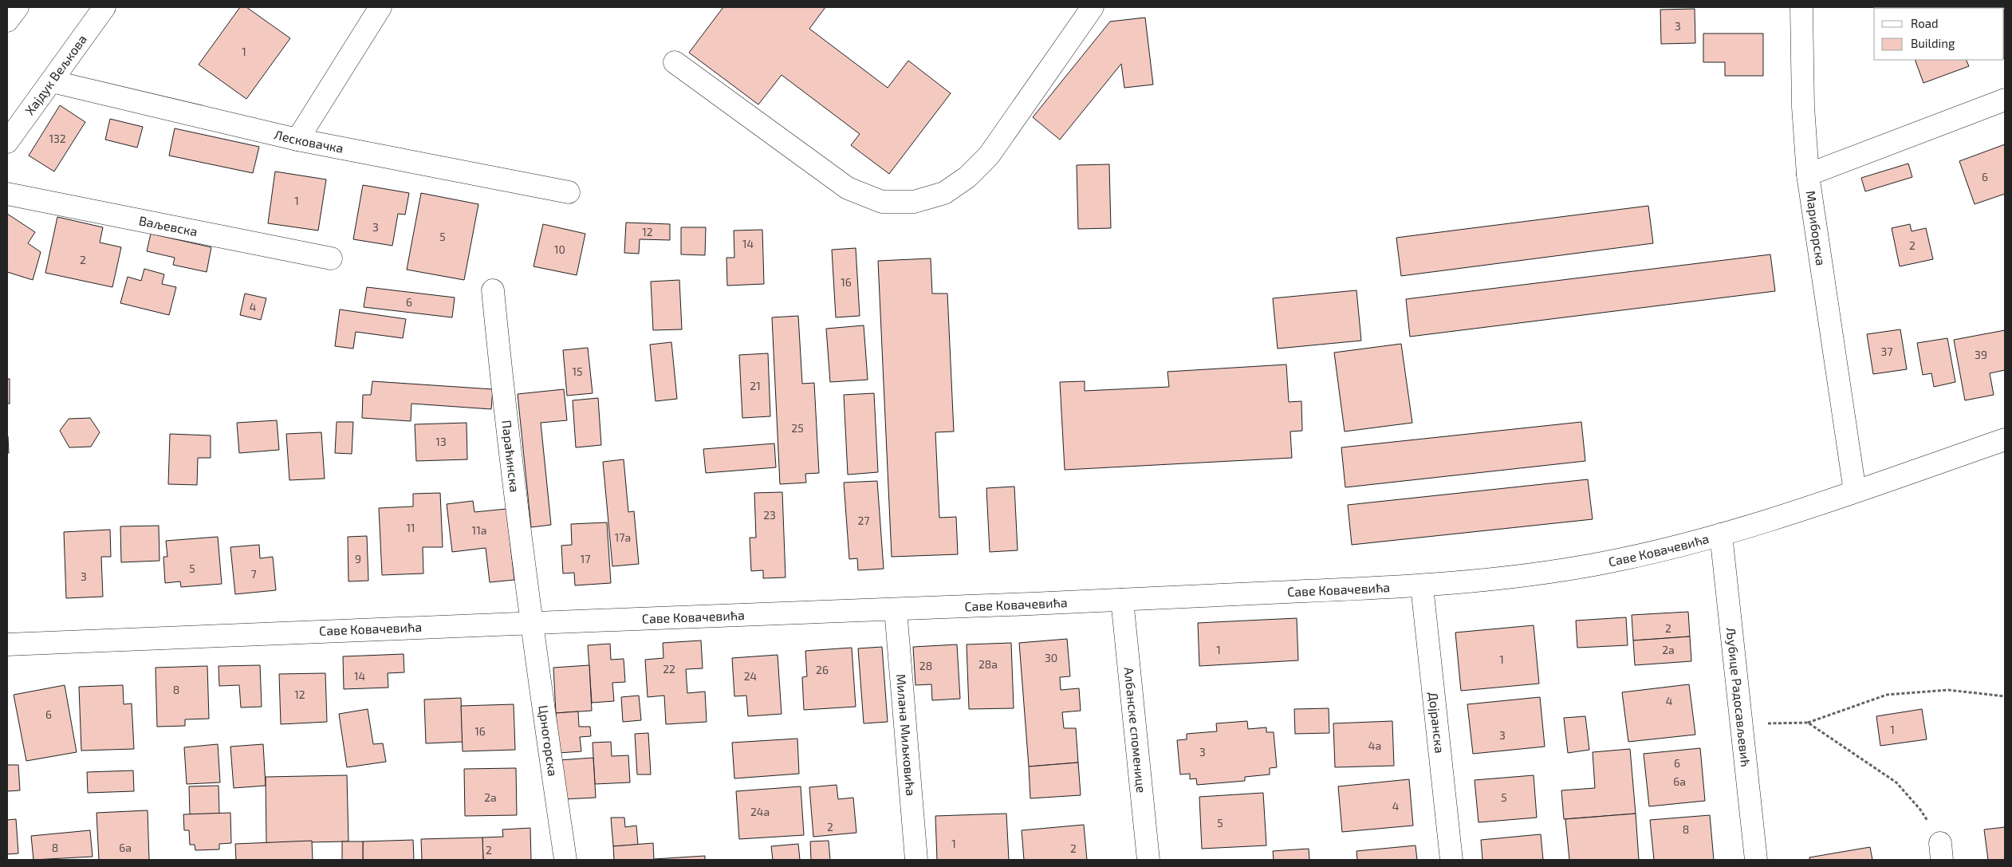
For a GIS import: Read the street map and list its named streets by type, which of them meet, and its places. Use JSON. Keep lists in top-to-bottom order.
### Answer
{
  "streets": {
    "street": [
      "Хајдук Вељкова",
      "Лесковачка",
      "Ваљевска",
      "Мариборска",
      "Параћинска",
      "Саве Ковачевића",
      "Љубице Радосављевић",
      "Дојранска",
      "Албанске споменице",
      "Милана Миљковића",
      "Црногорска"
    ]
  },
  "crossings": [
    ["Хајдук Вељкова", "Лесковачка"],
    ["Мариборска", "Саве Ковачевића"],
    ["Параћинска", "Саве Ковачевића"],
    ["Параћинска", "Црногорска"],
    ["Саве Ковачевића", "Љубице Радосављевић"],
    ["Саве Ковачевића", "Дојранска"],
    ["Саве Ковачевића", "Албанске споменице"],
    ["Саве Ковачевића", "Милана Миљковића"],
    ["Саве Ковачевића", "Црногорска"]
  ],
  "house_numbers": [
    "3",
    "1",
    "132",
    "6",
    "1",
    "3",
    "12",
    "5",
    "14",
    "2",
    "10",
    "2",
    "16",
    "6",
    "4",
    "37",
    "39",
    "15",
    "21",
    "25",
    "13",
    "23",
    "27",
    "11",
    "11a",
    "17a",
    "9",
    "17",
    "5",
    "7",
    "3",
    "2",
    "1",
    "2a",
    "30",
    "1",
    "28a",
    "28",
    "22",
    "26",
    "14",
    "24",
    "8",
    "12",
    "4",
    "6",
    "1",
    "16",
    "3",
    "4a",
    "3",
    "6",
    "6a",
    "2a",
    "5",
    "4",
    "24a",
    "5",
    "2",
    "8",
    "1",
    "8",
    "6a",
    "2",
    "2"
  ],
  "legend": ["Road", "Building"]
}
